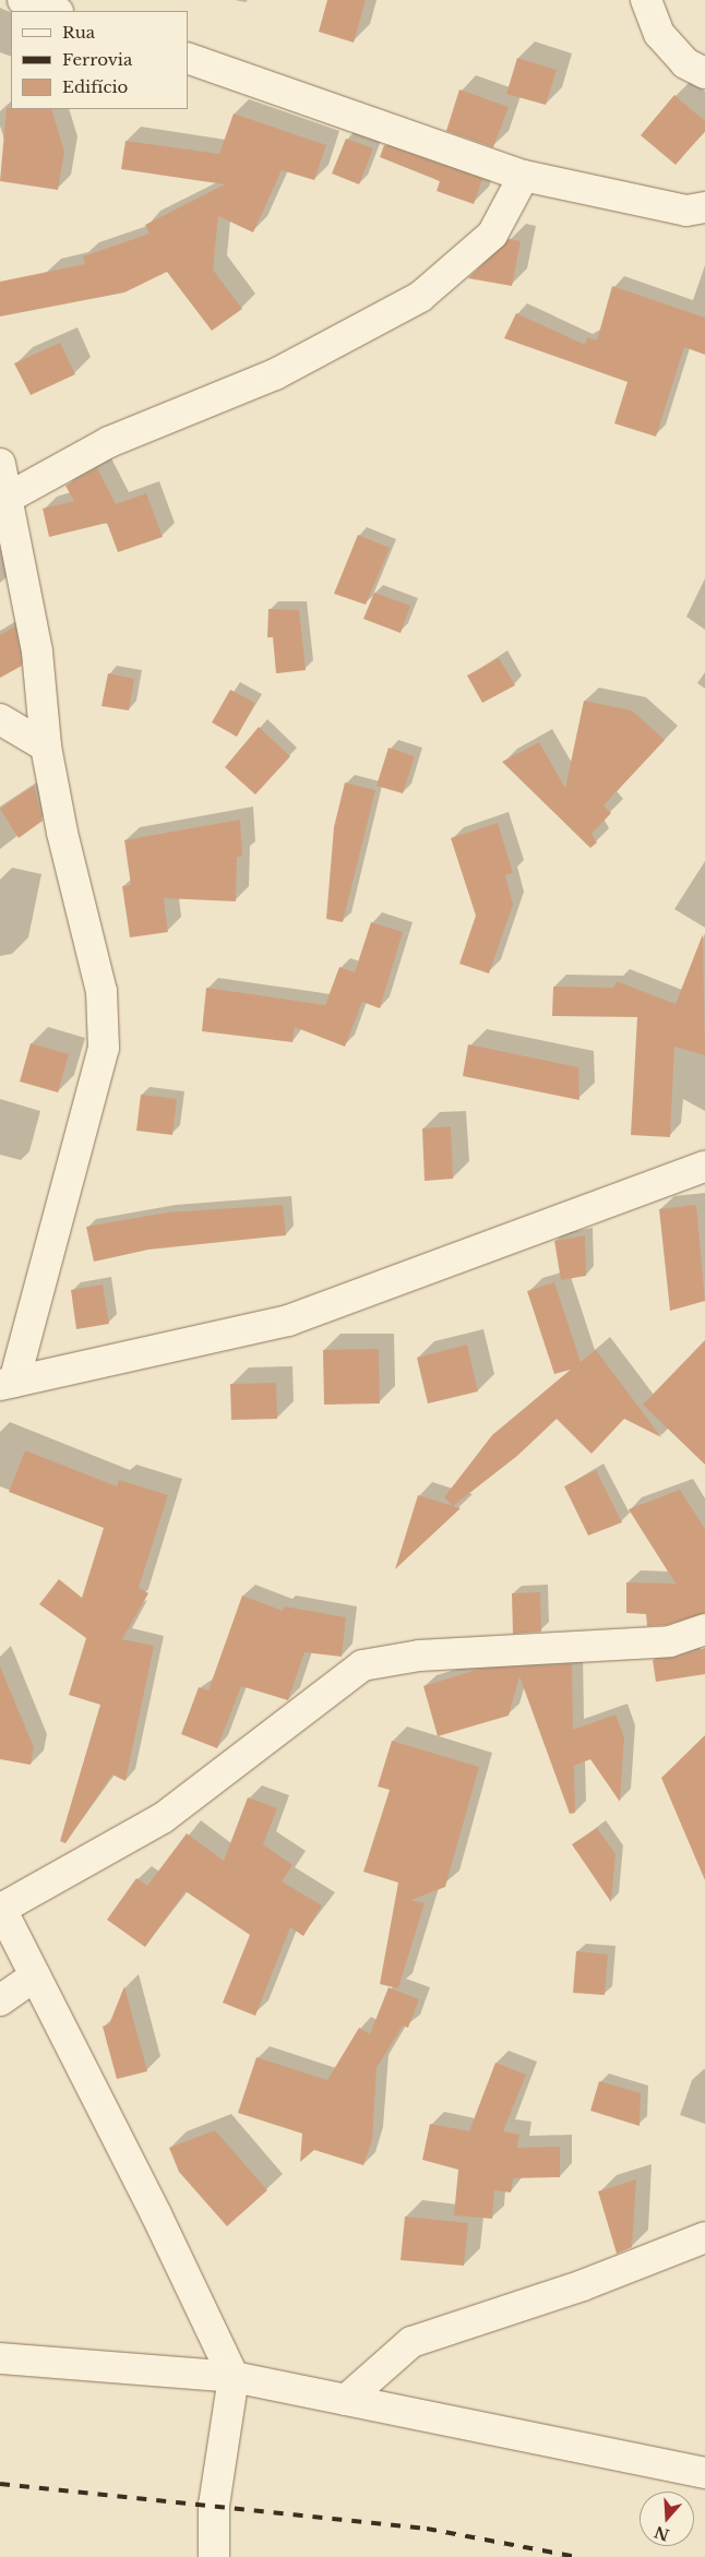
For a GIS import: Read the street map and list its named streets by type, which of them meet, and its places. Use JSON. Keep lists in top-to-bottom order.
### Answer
{
  "legend": ["Rua", "Ferrovia", "Edifício"],
  "north": "bottom"
}
